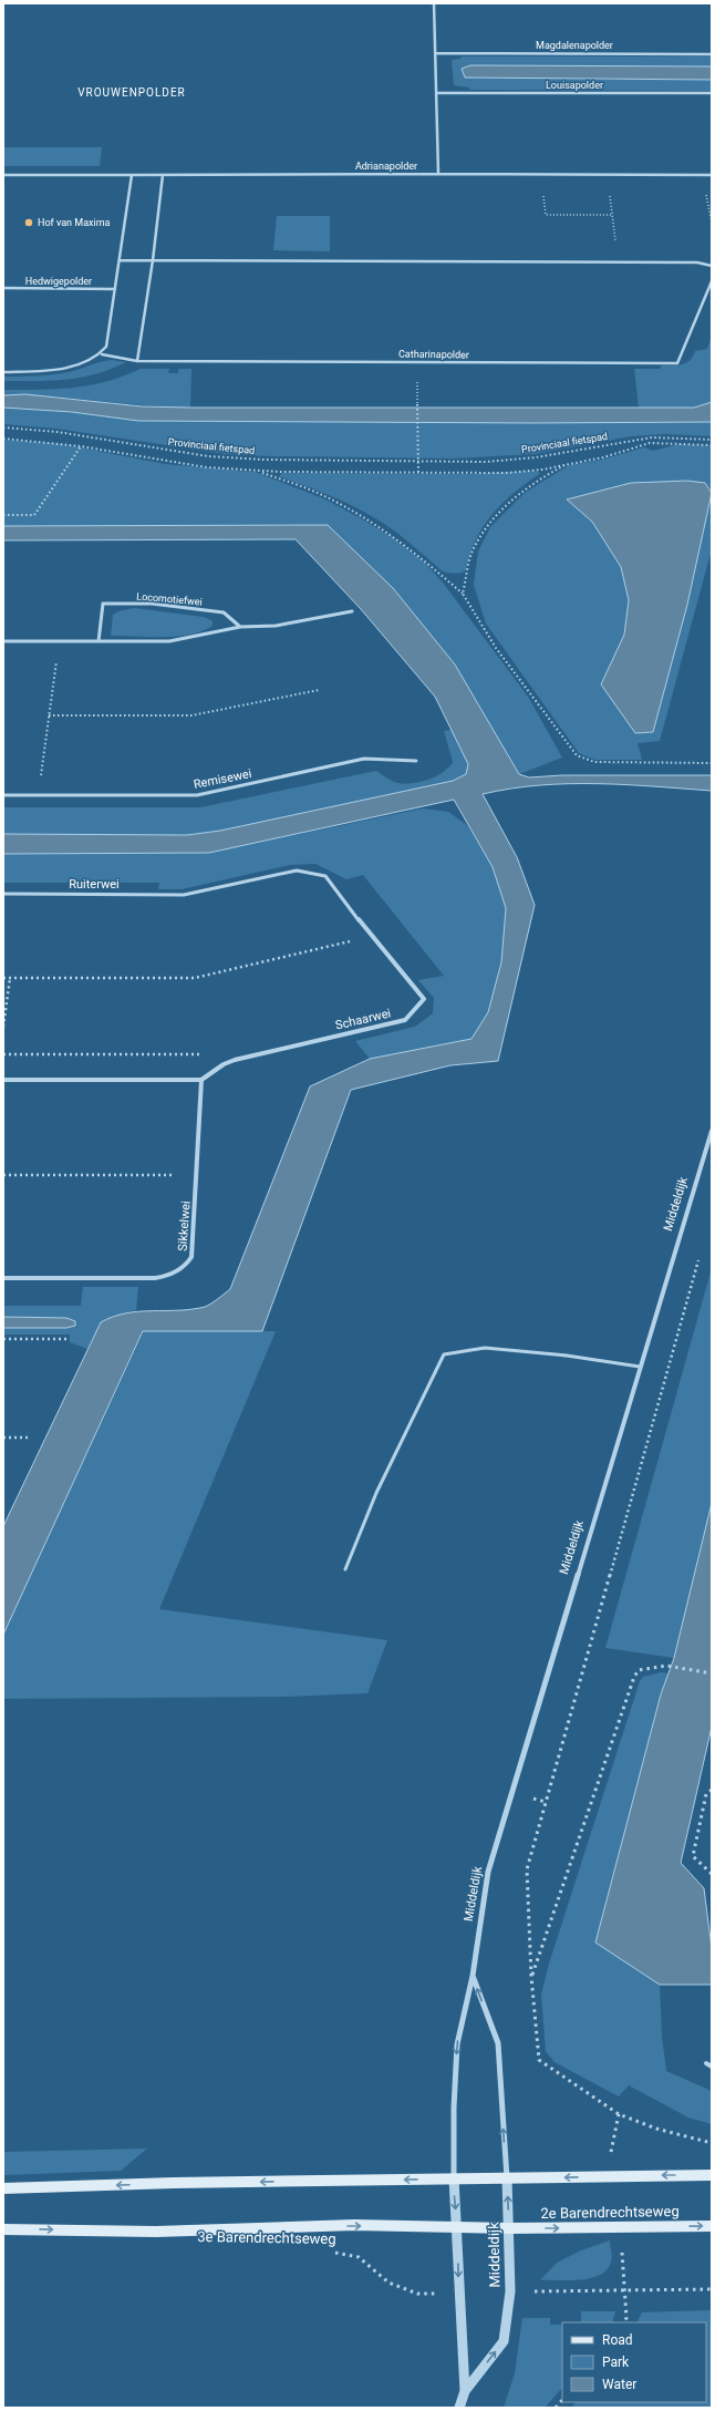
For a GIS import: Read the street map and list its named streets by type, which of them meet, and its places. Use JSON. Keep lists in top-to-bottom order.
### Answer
{
  "streets": {
    "main road": ["2e Barendrechtseweg", "3e Barendrechtseweg"],
    "street": [
      "Magdalenapolder",
      "Louisapolder",
      "Adrianapolder",
      "Hedwigepolder",
      "Catharinapolder",
      "Locomotiefwei",
      "Remisewei",
      "Ruiterwei",
      "Schaarwei",
      "Middeldijk",
      "Sikkelwei"
    ],
    "path": ["Provinciaal fietspad"]
  },
  "crossings": [
    ["Ruiterwei", "Schaarwei"],
    ["Schaarwei", "Sikkelwei"],
    ["Middeldijk", "2e Barendrechtseweg"],
    ["Middeldijk", "3e Barendrechtseweg"],
    ["2e Barendrechtseweg", "3e Barendrechtseweg"]
  ],
  "districts": ["VROUWENPOLDER"],
  "places": ["Hof van Maxima"],
  "legend": ["Road", "Park", "Water"]
}
